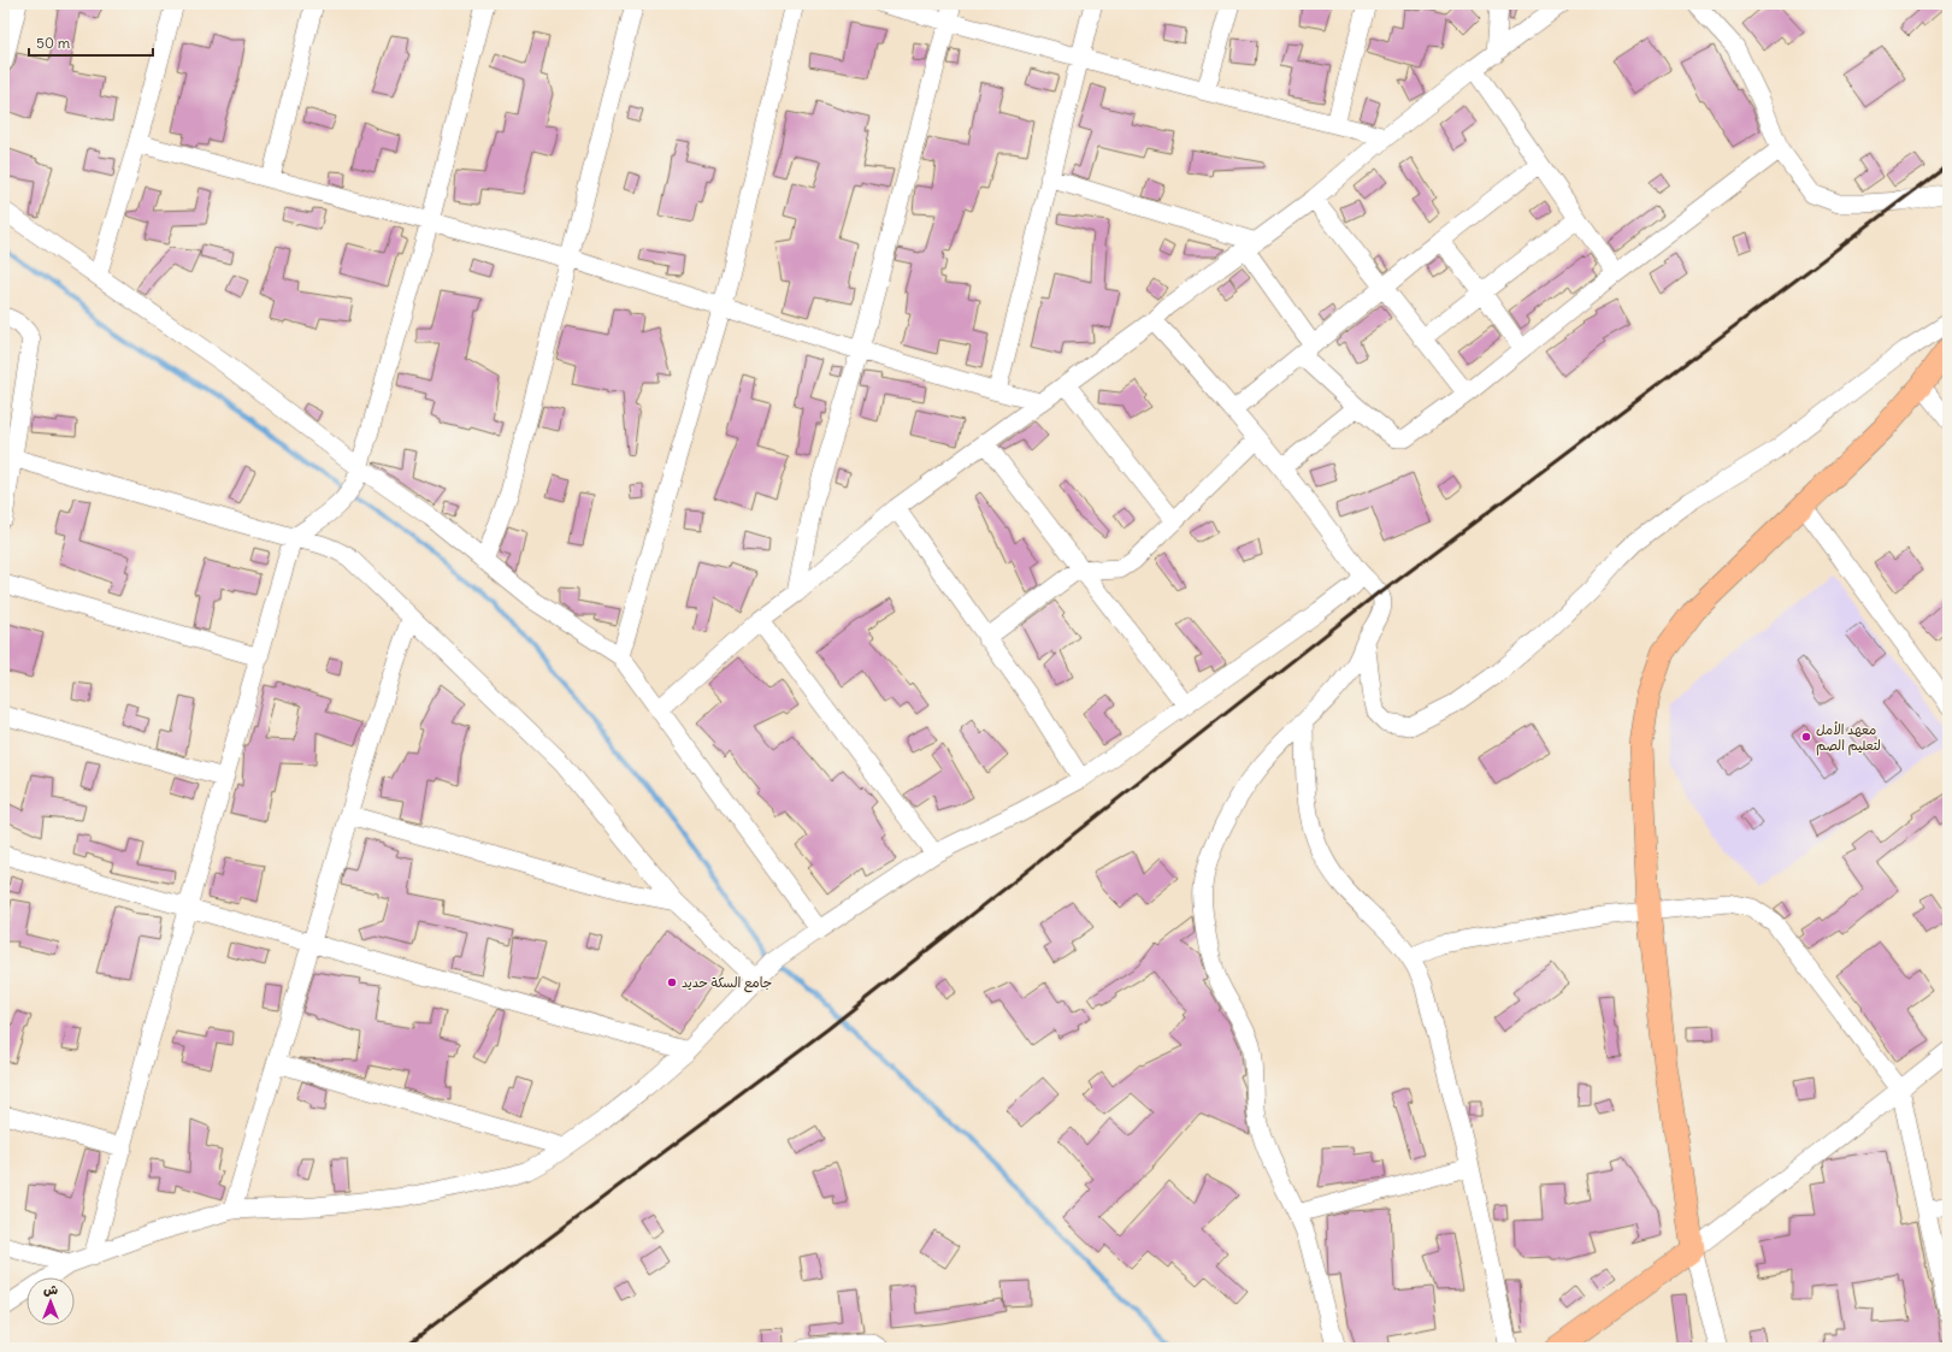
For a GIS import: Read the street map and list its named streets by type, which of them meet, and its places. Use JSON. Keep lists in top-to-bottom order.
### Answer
{
  "places": ["معهد الأمل لتعليم الصم", "جامع السكة حديد"],
  "scale_bar": "50 m",
  "north": "top"
}
